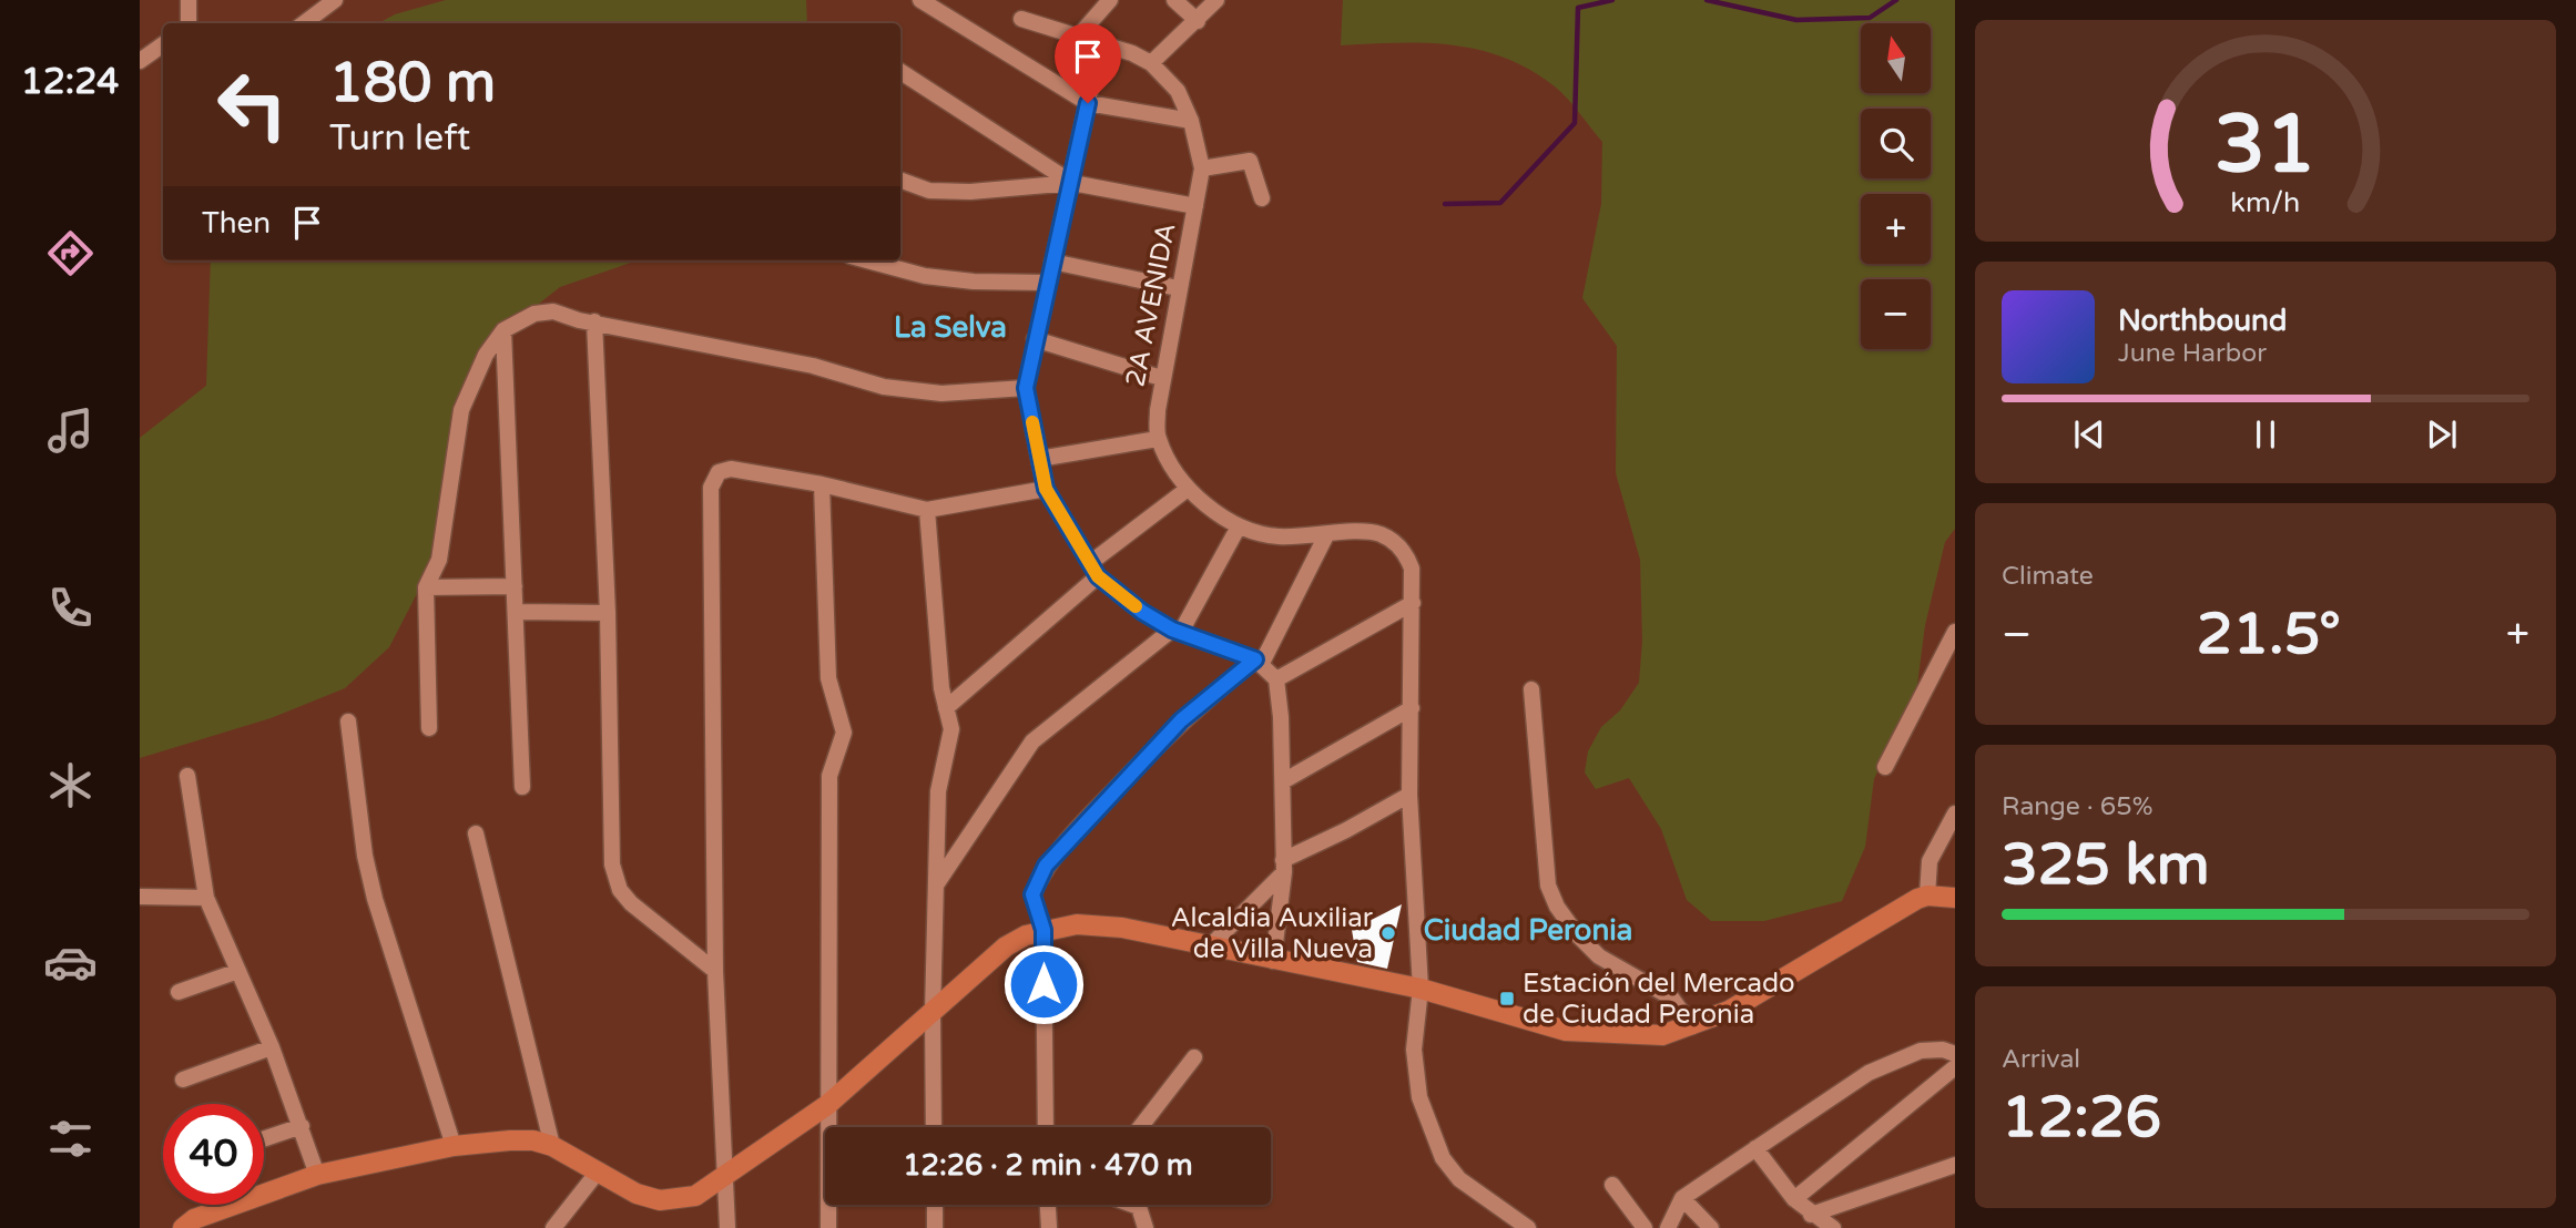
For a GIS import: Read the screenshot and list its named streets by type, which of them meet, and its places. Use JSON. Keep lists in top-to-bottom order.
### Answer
{
  "streets": {
    "street": ["2A AVENIDA"]
  },
  "districts": ["La Selva", "Ciudad Peronia"],
  "places": {
    "other": ["Alcaldia Auxiliar de Villa Nueva"],
    "transit": ["Estación del Mercado de Ciudad Peronia"]
  },
  "north": "top",
  "page": {
    "tabs": "12:24",
    "map_buttons": ["+", "−"],
    "turn": ["180 m", "Turn left"],
    "then": "Then",
    "song": ["Northbound", "June Harbor"],
    "tile": [
      "Climate",
      ["Range · 65%", "325 km"],
      ["Arrival", "12:26"]
    ],
    "heat": ["−", "21.5°", "+"],
    "limit": "40",
    "trip": "12:26 · 2 min · 470 m",
    "gauge": ["31", "km/h"]
  }
}
